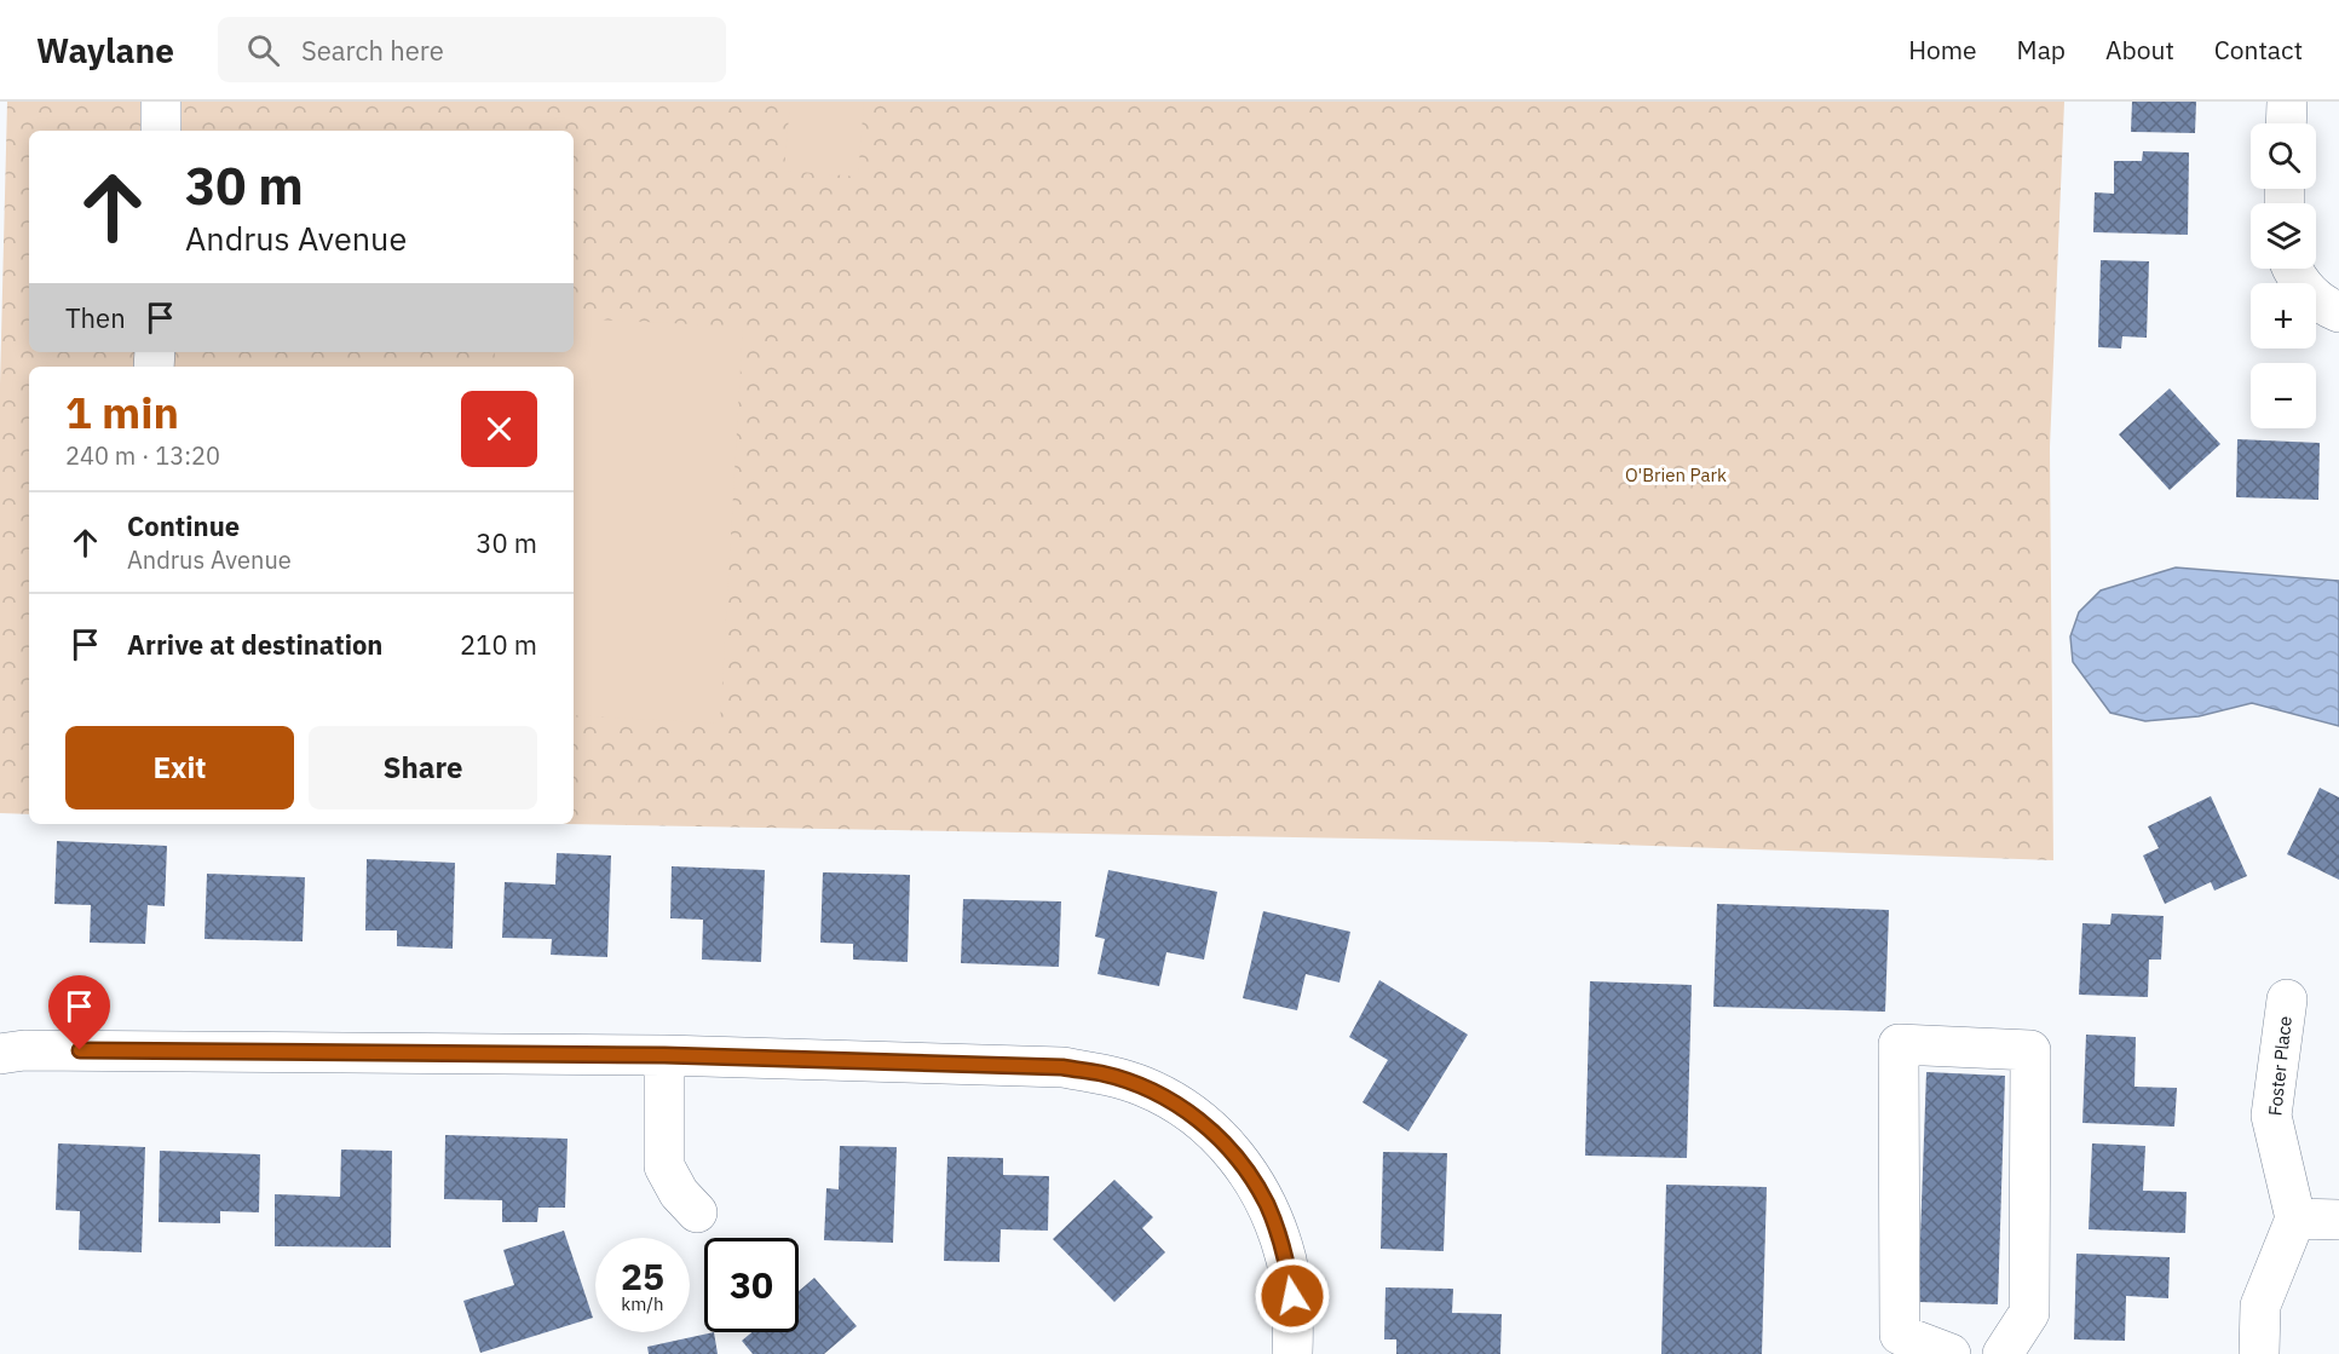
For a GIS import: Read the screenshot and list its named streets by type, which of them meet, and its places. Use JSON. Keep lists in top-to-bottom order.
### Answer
{
  "streets": {
    "street": ["Foster Place"]
  },
  "parks": ["O'Brien Park"],
  "page": {
    "header": "Waylane",
    "search": "Search here",
    "nav": [
      "Home",
      "Map",
      "About",
      "Contact"
    ],
    "map_buttons": ["+", "−"],
    "turn": ["30 m", "Andrus Avenue"],
    "then": "Then",
    "heading": ["1 min", "240 m · 13:20"],
    "list": [
      {
        "name": "Continue",
        "note": "Andrus Avenue",
        "value": "30 m"
      },
      {
        "name": "Arrive at destination",
        "value": "210 m"
      }
    ],
    "buttons": ["Exit", "Share"],
    "speed": "25 km/h",
    "limit": "30"
  }
}
